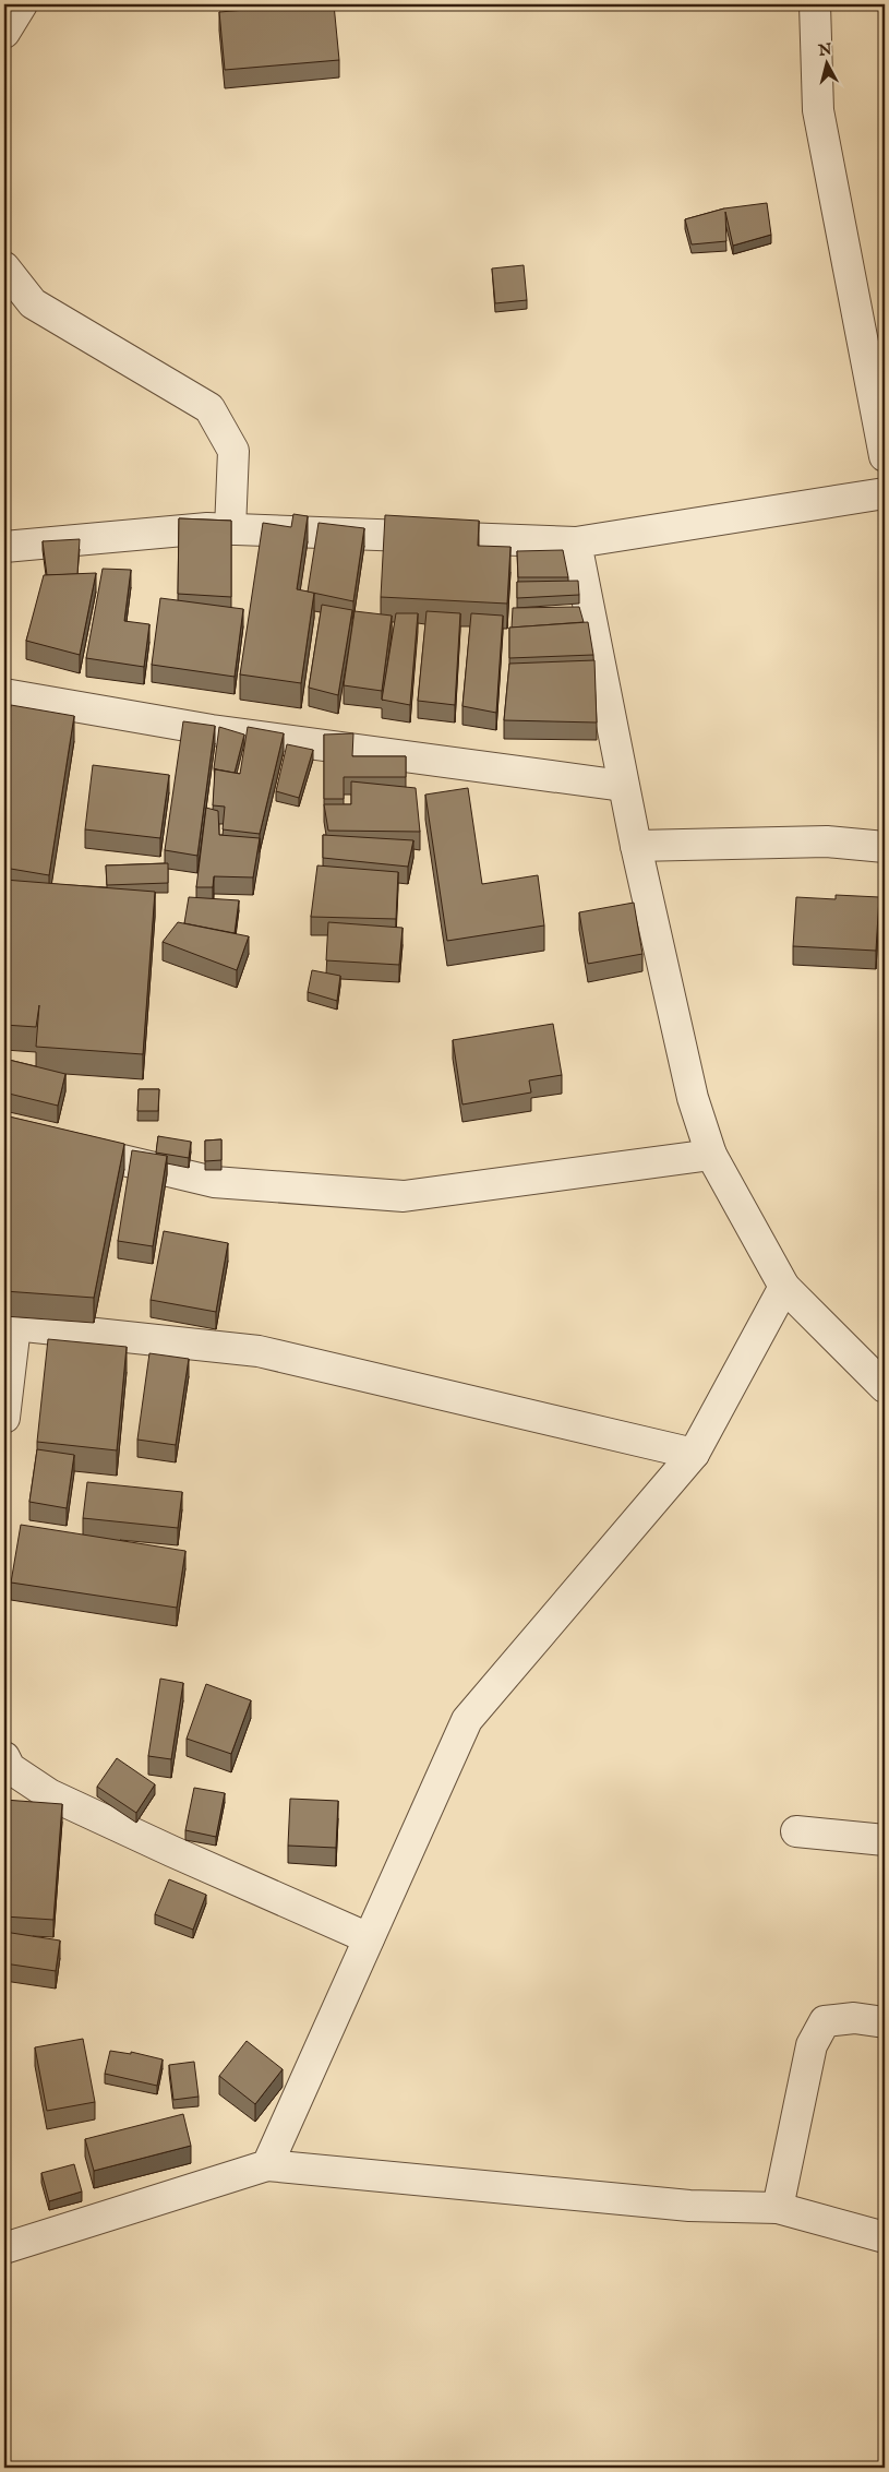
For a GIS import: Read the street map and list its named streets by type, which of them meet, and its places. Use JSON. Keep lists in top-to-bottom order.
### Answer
{
  "north": "top"
}
